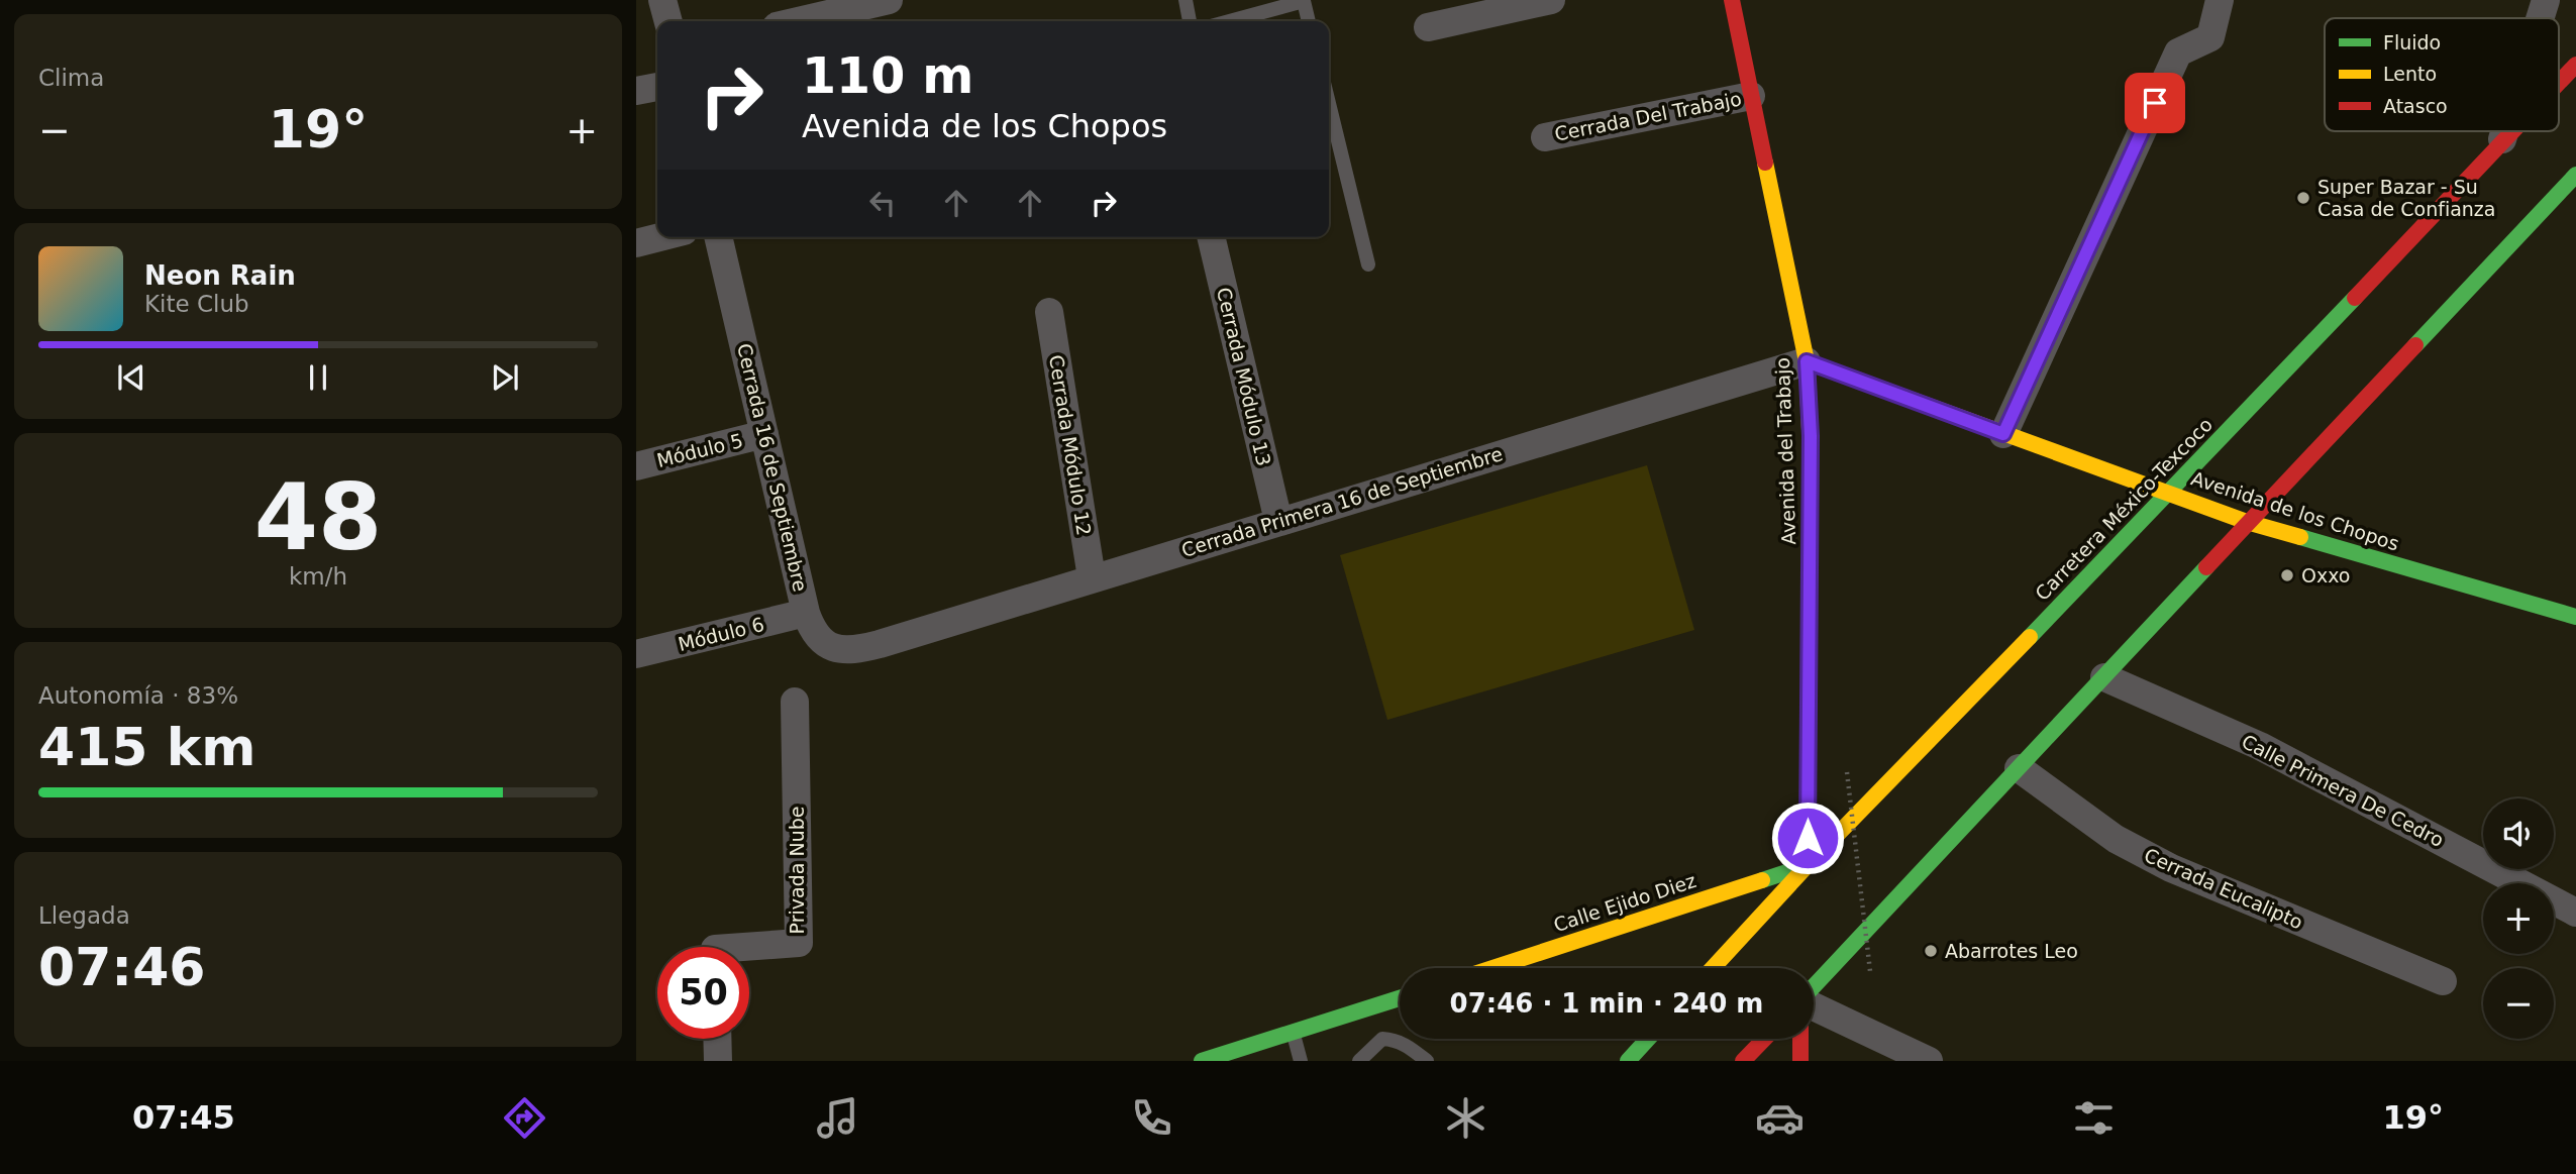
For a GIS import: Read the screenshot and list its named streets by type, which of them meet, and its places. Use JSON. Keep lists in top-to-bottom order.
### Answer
{
  "streets": {
    "main road": [
      "Avenida del Trabajo",
      "Carretera México-Texcoco",
      "Avenida de los Chopos",
      "Calle Ejido Diez"
    ],
    "street": [
      "Cerrada Del Trabajo",
      "Cerrada Módulo 13",
      "Cerrada Módulo 12",
      "Módulo 5",
      "Cerrada 16 de Septiembre",
      "Cerrada Primera 16 de Septiembre",
      "Módulo 6",
      "Calle Primera De Cedro",
      "Privada Nube",
      "Cerrada Eucalipto"
    ]
  },
  "crossings": [
    ["Cerrada Del Trabajo", "Avenida del Trabajo"],
    ["Cerrada Módulo 13", "Cerrada Primera 16 de Septiembre"],
    ["Cerrada Módulo 12", "Cerrada Primera 16 de Septiembre"],
    ["Módulo 5", "Cerrada 16 de Septiembre"],
    ["Avenida del Trabajo", "Cerrada Primera 16 de Septiembre"],
    ["Avenida del Trabajo", "Carretera México-Texcoco"],
    ["Avenida del Trabajo", "Avenida de los Chopos"],
    ["Avenida del Trabajo", "Calle Ejido Diez"],
    ["Cerrada 16 de Septiembre", "Cerrada Primera 16 de Septiembre"],
    ["Cerrada 16 de Septiembre", "Módulo 6"],
    ["Cerrada Primera 16 de Septiembre", "Avenida de los Chopos"],
    ["Carretera México-Texcoco", "Avenida de los Chopos"],
    ["Carretera México-Texcoco", "Calle Ejido Diez"]
  ],
  "places": ["Super Bazar - Su Casa de Confianza", "Oxxo", "Abarrotes Leo"],
  "legend": ["Fluido", "Lento", "Atasco"],
  "page": {
    "tile": [
      "Clima",
      ["48", "km/h"],
      ["Autonomía · 83%", "415 km"],
      ["Llegada", "07:46"]
    ],
    "turn": ["110 m", "Avenida de los Chopos"],
    "heat": ["−", "19°", "+"],
    "song": ["Neon Rain", "Kite Club"],
    "map_buttons": ["+", "−"],
    "limit": "50",
    "trip": "07:46 · 1 min · 240 m",
    "tabs": ["07:45", "19°"]
  }
}
